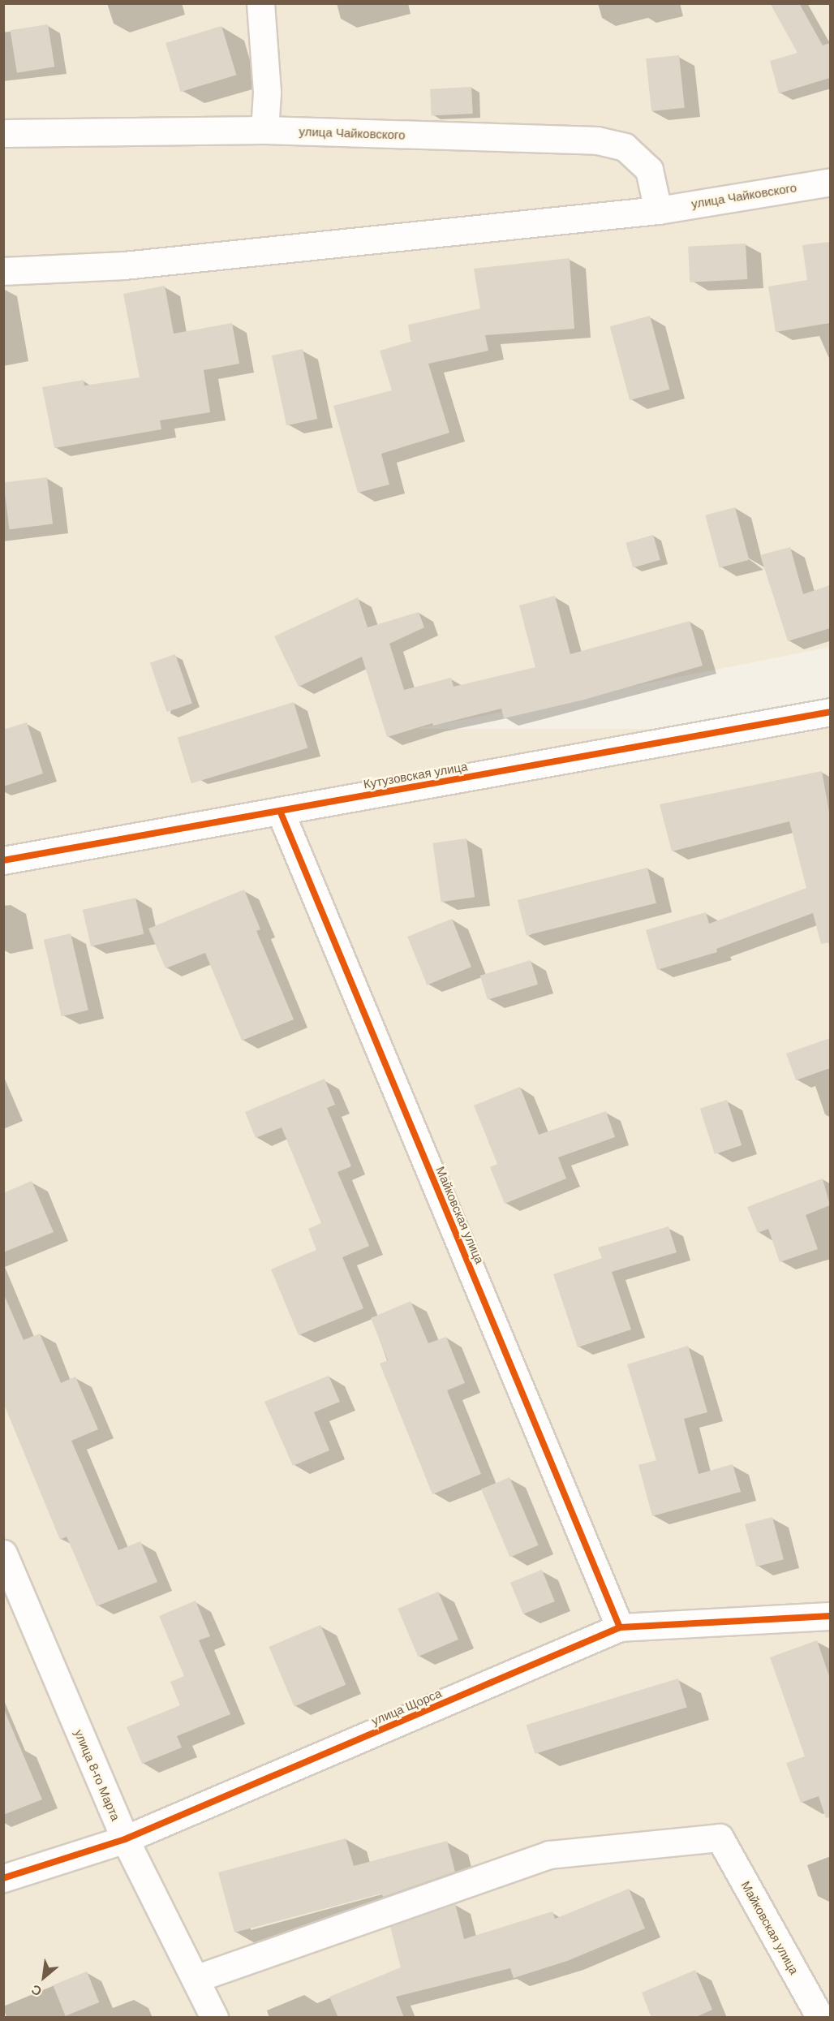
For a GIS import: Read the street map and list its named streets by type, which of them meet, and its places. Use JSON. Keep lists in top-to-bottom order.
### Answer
{
  "streets": {
    "street": [
      "улица Чайковского",
      "Кутузовская улица",
      "Майковская улица",
      "улица Щорса",
      "улица 8-го Марта"
    ]
  },
  "crossings": [
    ["Кутузовская улица", "Майковская улица"],
    ["Майковская улица", "улица Щорса"],
    ["Майковская улица", "улица 8-го Марта"],
    ["улица Щорса", "улица 8-го Марта"]
  ],
  "north": "bottom left"
}
